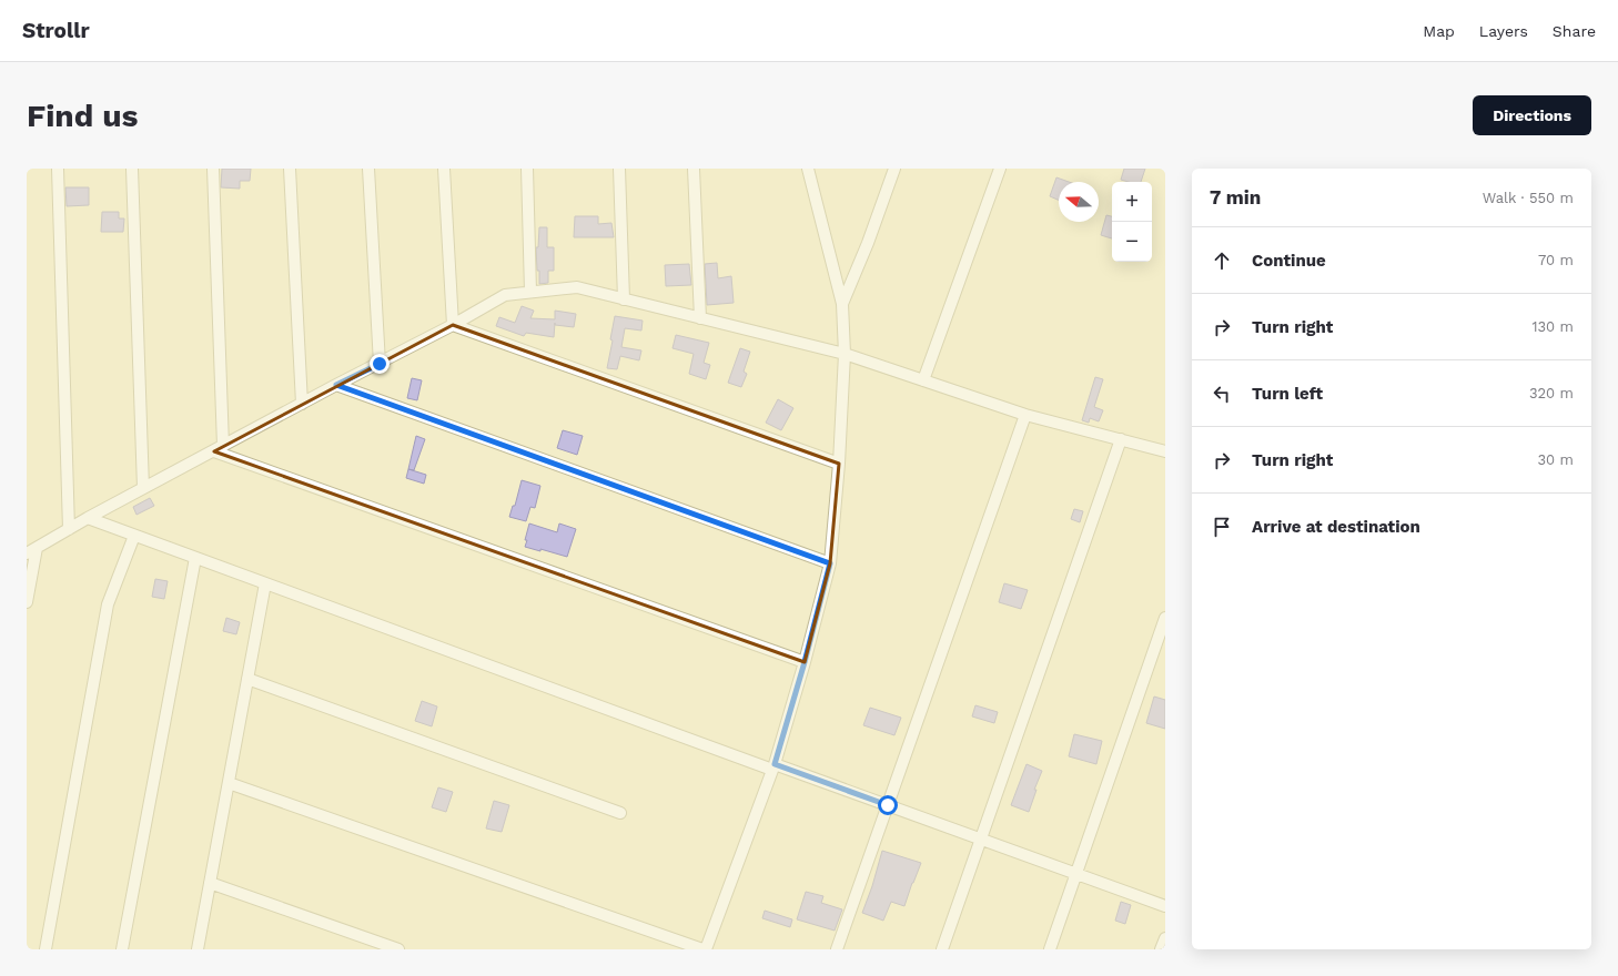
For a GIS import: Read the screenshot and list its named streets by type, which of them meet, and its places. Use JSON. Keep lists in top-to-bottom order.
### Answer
{
  "north": "left",
  "page": {
    "header": "Strollr",
    "nav": ["Map", "Layers", "Share"],
    "buttons": "Directions",
    "title": "Find us",
    "heading": ["7 min", "Walk · 550 m"],
    "map_buttons": ["+", "−"],
    "list": [
      ["Continue", "70 m"],
      ["Turn right", "130 m"],
      ["Turn left", "320 m"],
      ["Turn right", "30 m"],
      "Arrive at destination"
    ]
  }
}
